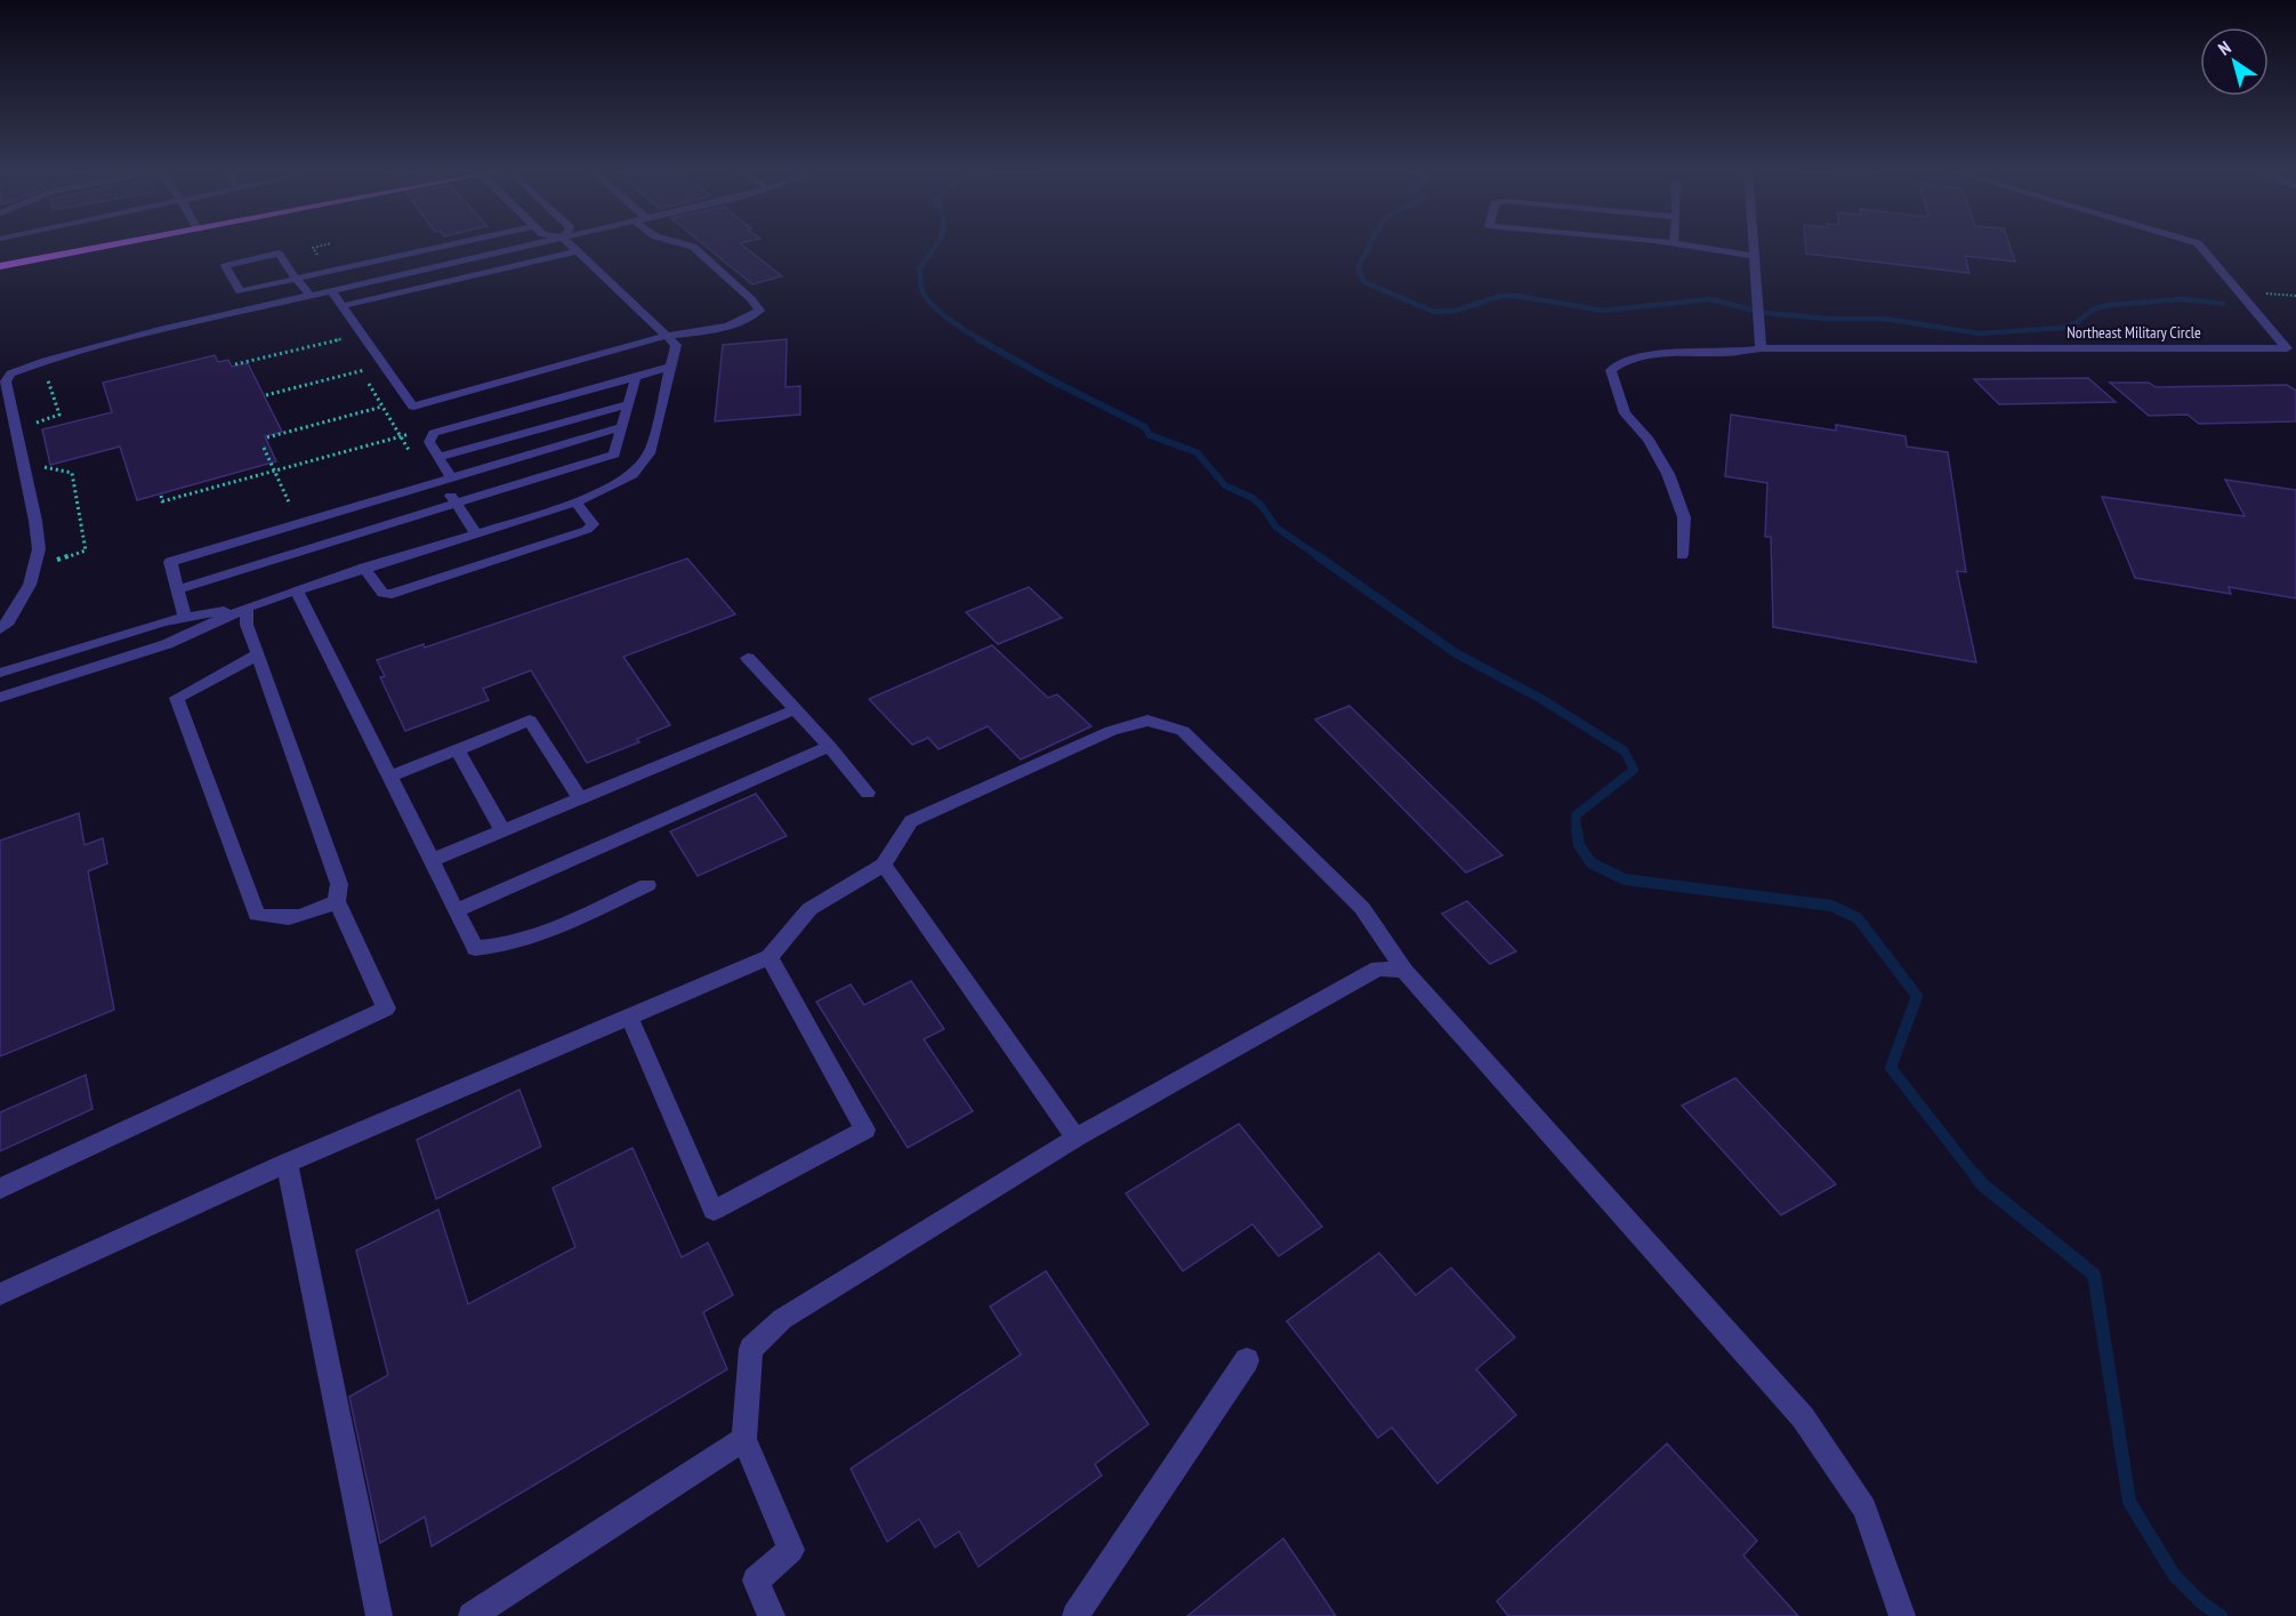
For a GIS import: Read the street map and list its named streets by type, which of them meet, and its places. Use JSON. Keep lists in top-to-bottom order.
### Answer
{
  "streets": {
    "street": ["Northeast Military Circle"]
  },
  "north": "top left"
}
